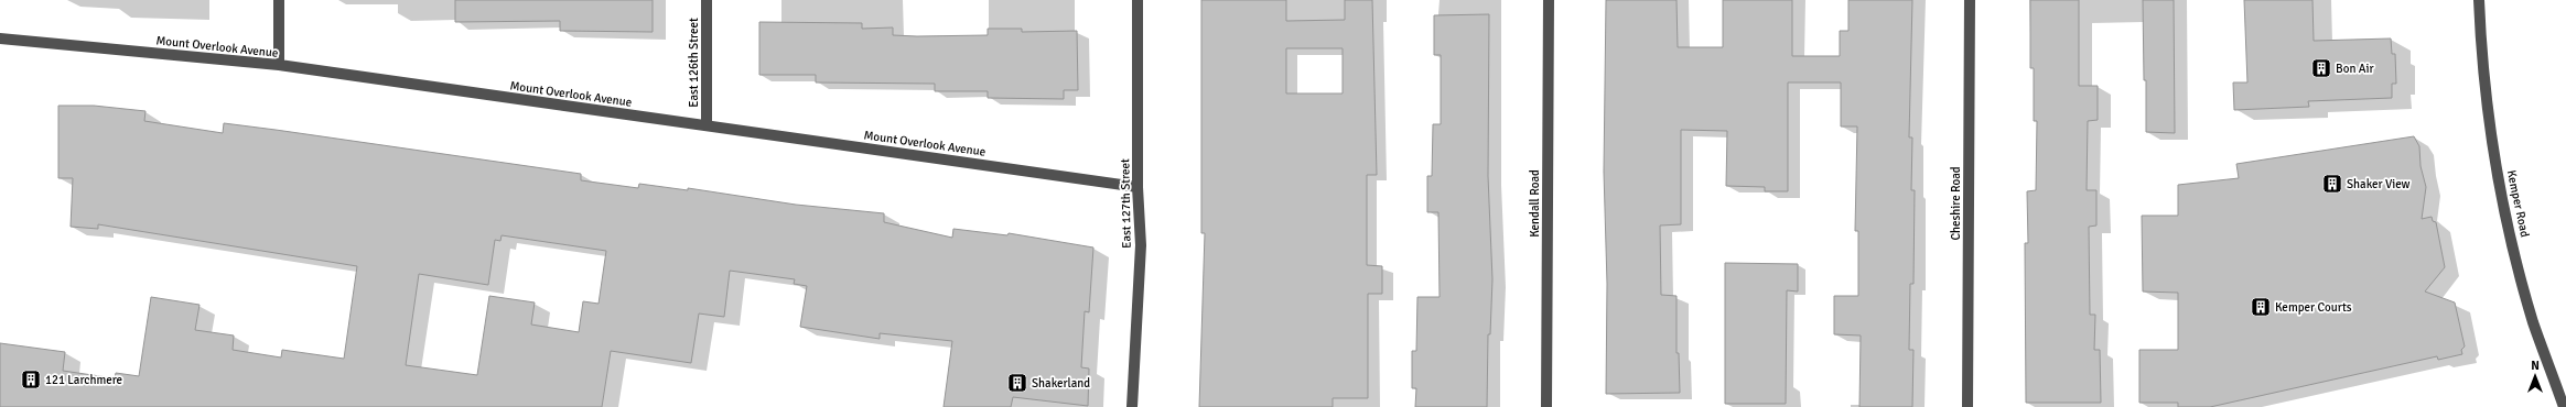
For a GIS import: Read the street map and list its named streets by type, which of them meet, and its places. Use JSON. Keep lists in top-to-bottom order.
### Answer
{
  "streets": {
    "street": [
      "Mount Overlook Avenue",
      "East 126th Street",
      "East 127th Street",
      "Kendall Road",
      "Cheshire Road",
      "Kemper Road"
    ]
  },
  "crossings": [
    ["Mount Overlook Avenue", "East 126th Street"],
    ["Mount Overlook Avenue", "East 127th Street"]
  ],
  "places": {
    "building": [
      "Bon Air",
      "Shaker View",
      "Kemper Courts",
      "121 Larchmere",
      "Shakerland"
    ]
  },
  "north": "top"
}
